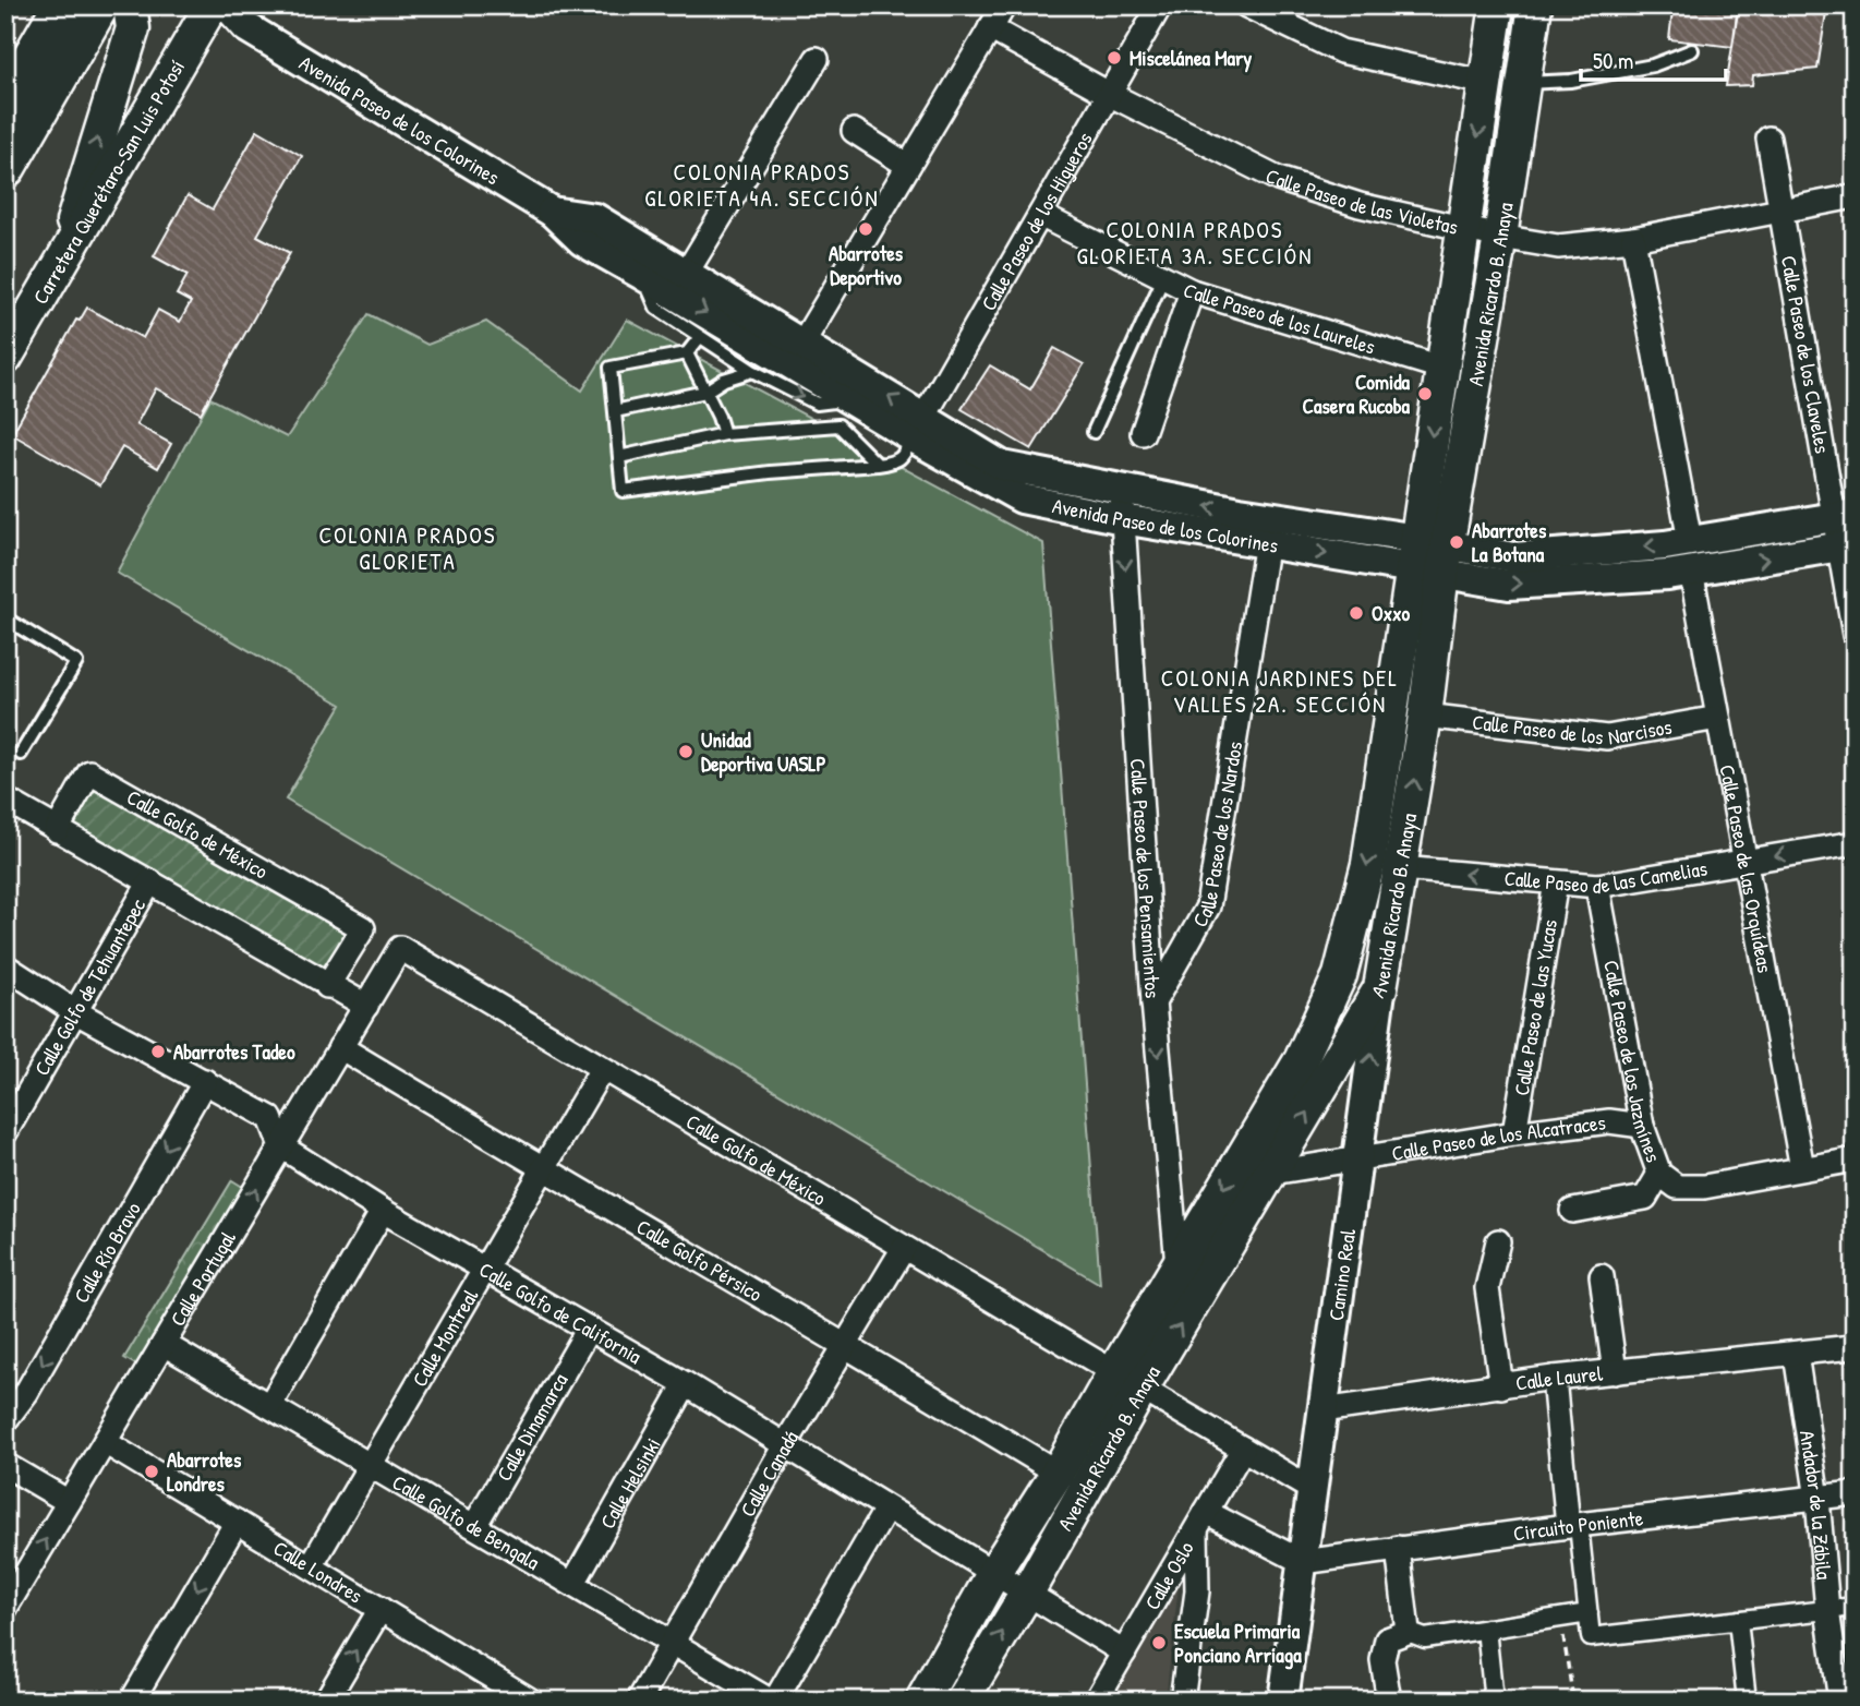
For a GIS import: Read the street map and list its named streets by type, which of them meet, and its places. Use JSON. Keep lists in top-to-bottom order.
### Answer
{
  "streets": {
    "main road": ["Carretera Querétaro-San Luis Potosí", "Avenida Ricardo B. Anaya"],
    "street": [
      "Avenida Paseo de los Colorines",
      "Calle Paseo de las Violetas",
      "Calle Paseo de los Higueros",
      "Calle Paseo de los Laureles",
      "Calle Paseo de los Claveles",
      "Calle Paseo de los Narcisos",
      "Calle Paseo de los Nardos",
      "Calle Golfo de México",
      "Calle Paseo de las Orquídeas",
      "Calle Paseo de las Camelias",
      "Calle Paseo de los Pensamientos",
      "Calle Golfo de Tehuantepec",
      "Calle Paseo de las Yucas",
      "Calle Paseo de los Jazmínes",
      "Calle Paseo de los Alcatraces",
      "Calle Río Bravo",
      "Calle Golfo Pérsico",
      "Camino Real",
      "Calle Portugal",
      "Calle Golfo de California",
      "Calle Montreal",
      "Calle Laurel",
      "Calle Dinamarca",
      "Calle Canadá",
      "Calle Helsinki",
      "Andador de la Zábila",
      "Calle Golfo de Bengala",
      "Circuito Poniente",
      "Calle Londres",
      "Calle Oslo"
    ]
  },
  "crossings": [
    ["Avenida Paseo de los Colorines", "Carretera Querétaro-San Luis Potosí"],
    ["Avenida Paseo de los Colorines", "Calle Paseo de los Higueros"],
    ["Avenida Paseo de los Colorines", "Avenida Ricardo B. Anaya"],
    ["Avenida Paseo de los Colorines", "Calle Paseo de los Claveles"],
    ["Avenida Paseo de los Colorines", "Calle Paseo de los Nardos"],
    ["Avenida Paseo de los Colorines", "Calle Paseo de las Orquídeas"],
    ["Avenida Paseo de los Colorines", "Calle Paseo de los Pensamientos"],
    ["Calle Paseo de las Violetas", "Calle Paseo de los Higueros"],
    ["Calle Paseo de las Violetas", "Avenida Ricardo B. Anaya"],
    ["Calle Paseo de las Violetas", "Calle Paseo de los Claveles"],
    ["Calle Paseo de los Higueros", "Calle Paseo de los Laureles"],
    ["Avenida Ricardo B. Anaya", "Calle Paseo de los Laureles"],
    ["Avenida Ricardo B. Anaya", "Calle Paseo de los Narcisos"],
    ["Avenida Ricardo B. Anaya", "Calle Golfo de México"],
    ["Avenida Ricardo B. Anaya", "Calle Paseo de las Camelias"],
    ["Avenida Ricardo B. Anaya", "Calle Paseo de los Pensamientos"],
    ["Avenida Ricardo B. Anaya", "Calle Paseo de los Alcatraces"],
    ["Avenida Ricardo B. Anaya", "Calle Golfo Pérsico"],
    ["Avenida Ricardo B. Anaya", "Camino Real"],
    ["Avenida Ricardo B. Anaya", "Calle Golfo de California"],
    ["Calle Paseo de los Narcisos", "Calle Paseo de las Orquídeas"],
    ["Calle Paseo de los Nardos", "Calle Paseo de los Pensamientos"],
    ["Calle Golfo de México", "Calle Portugal"],
    ["Calle Golfo de México", "Calle Montreal"],
    ["Calle Golfo de México", "Calle Canadá"],
    ["Calle Paseo de las Orquídeas", "Calle Paseo de las Camelias"],
    ["Calle Paseo de las Orquídeas", "Calle Paseo de los Jazmínes"],
    ["Calle Paseo de las Camelias", "Calle Paseo de las Yucas"],
    ["Calle Paseo de las Camelias", "Calle Paseo de los Jazmínes"],
    ["Calle Golfo de Tehuantepec", "Calle Golfo de California"],
    ["Calle Paseo de las Yucas", "Calle Paseo de los Alcatraces"],
    ["Calle Paseo de los Jazmínes", "Calle Paseo de los Alcatraces"],
    ["Calle Paseo de los Alcatraces", "Camino Real"],
    ["Calle Río Bravo", "Calle Golfo de California"],
    ["Calle Golfo Pérsico", "Calle Portugal"],
    ["Calle Golfo Pérsico", "Calle Montreal"],
    ["Calle Golfo Pérsico", "Calle Canadá"],
    ["Camino Real", "Calle Laurel"],
    ["Camino Real", "Circuito Poniente"],
    ["Calle Portugal", "Calle Golfo de California"],
    ["Calle Portugal", "Calle Golfo de Bengala"],
    ["Calle Portugal", "Calle Londres"],
    ["Calle Golfo de California", "Calle Montreal"],
    ["Calle Golfo de California", "Calle Dinamarca"],
    ["Calle Golfo de California", "Calle Canadá"],
    ["Calle Golfo de California", "Calle Helsinki"],
    ["Calle Golfo de California", "Calle Oslo"],
    ["Calle Montreal", "Calle Golfo de Bengala"],
    ["Calle Montreal", "Calle Londres"],
    ["Calle Laurel", "Andador de la Zábila"],
    ["Calle Dinamarca", "Calle Golfo de Bengala"],
    ["Calle Canadá", "Calle Golfo de Bengala"],
    ["Calle Helsinki", "Calle Golfo de Bengala"],
    ["Andador de la Zábila", "Circuito Poniente"]
  ],
  "one_way": ["Calle Paseo de las Camelias", "Calle Paseo de los Pensamientos", "Calle Río Bravo"],
  "districts": [
    "COLONIA PRADOS GLORIETA 4A. SECCIÓN",
    "COLONIA PRADOS GLORIETA 3A. SECCIÓN",
    "COLONIA PRADOS GLORIETA",
    "COLONIA JARDINES DEL VALLES 2A. SECCIÓN"
  ],
  "places": [
    "Miscelánea Mary",
    "Abarrotes Deportivo",
    "Comida Casera Rucoba",
    "Abarrotes La Botana",
    "Oxxo",
    "Unidad Deportiva UASLP",
    "Abarrotes Tadeo",
    "Abarrotes Londres",
    "Escuela Primaria Ponciano Arriaga"
  ],
  "scale_bar": "50 m"
}
